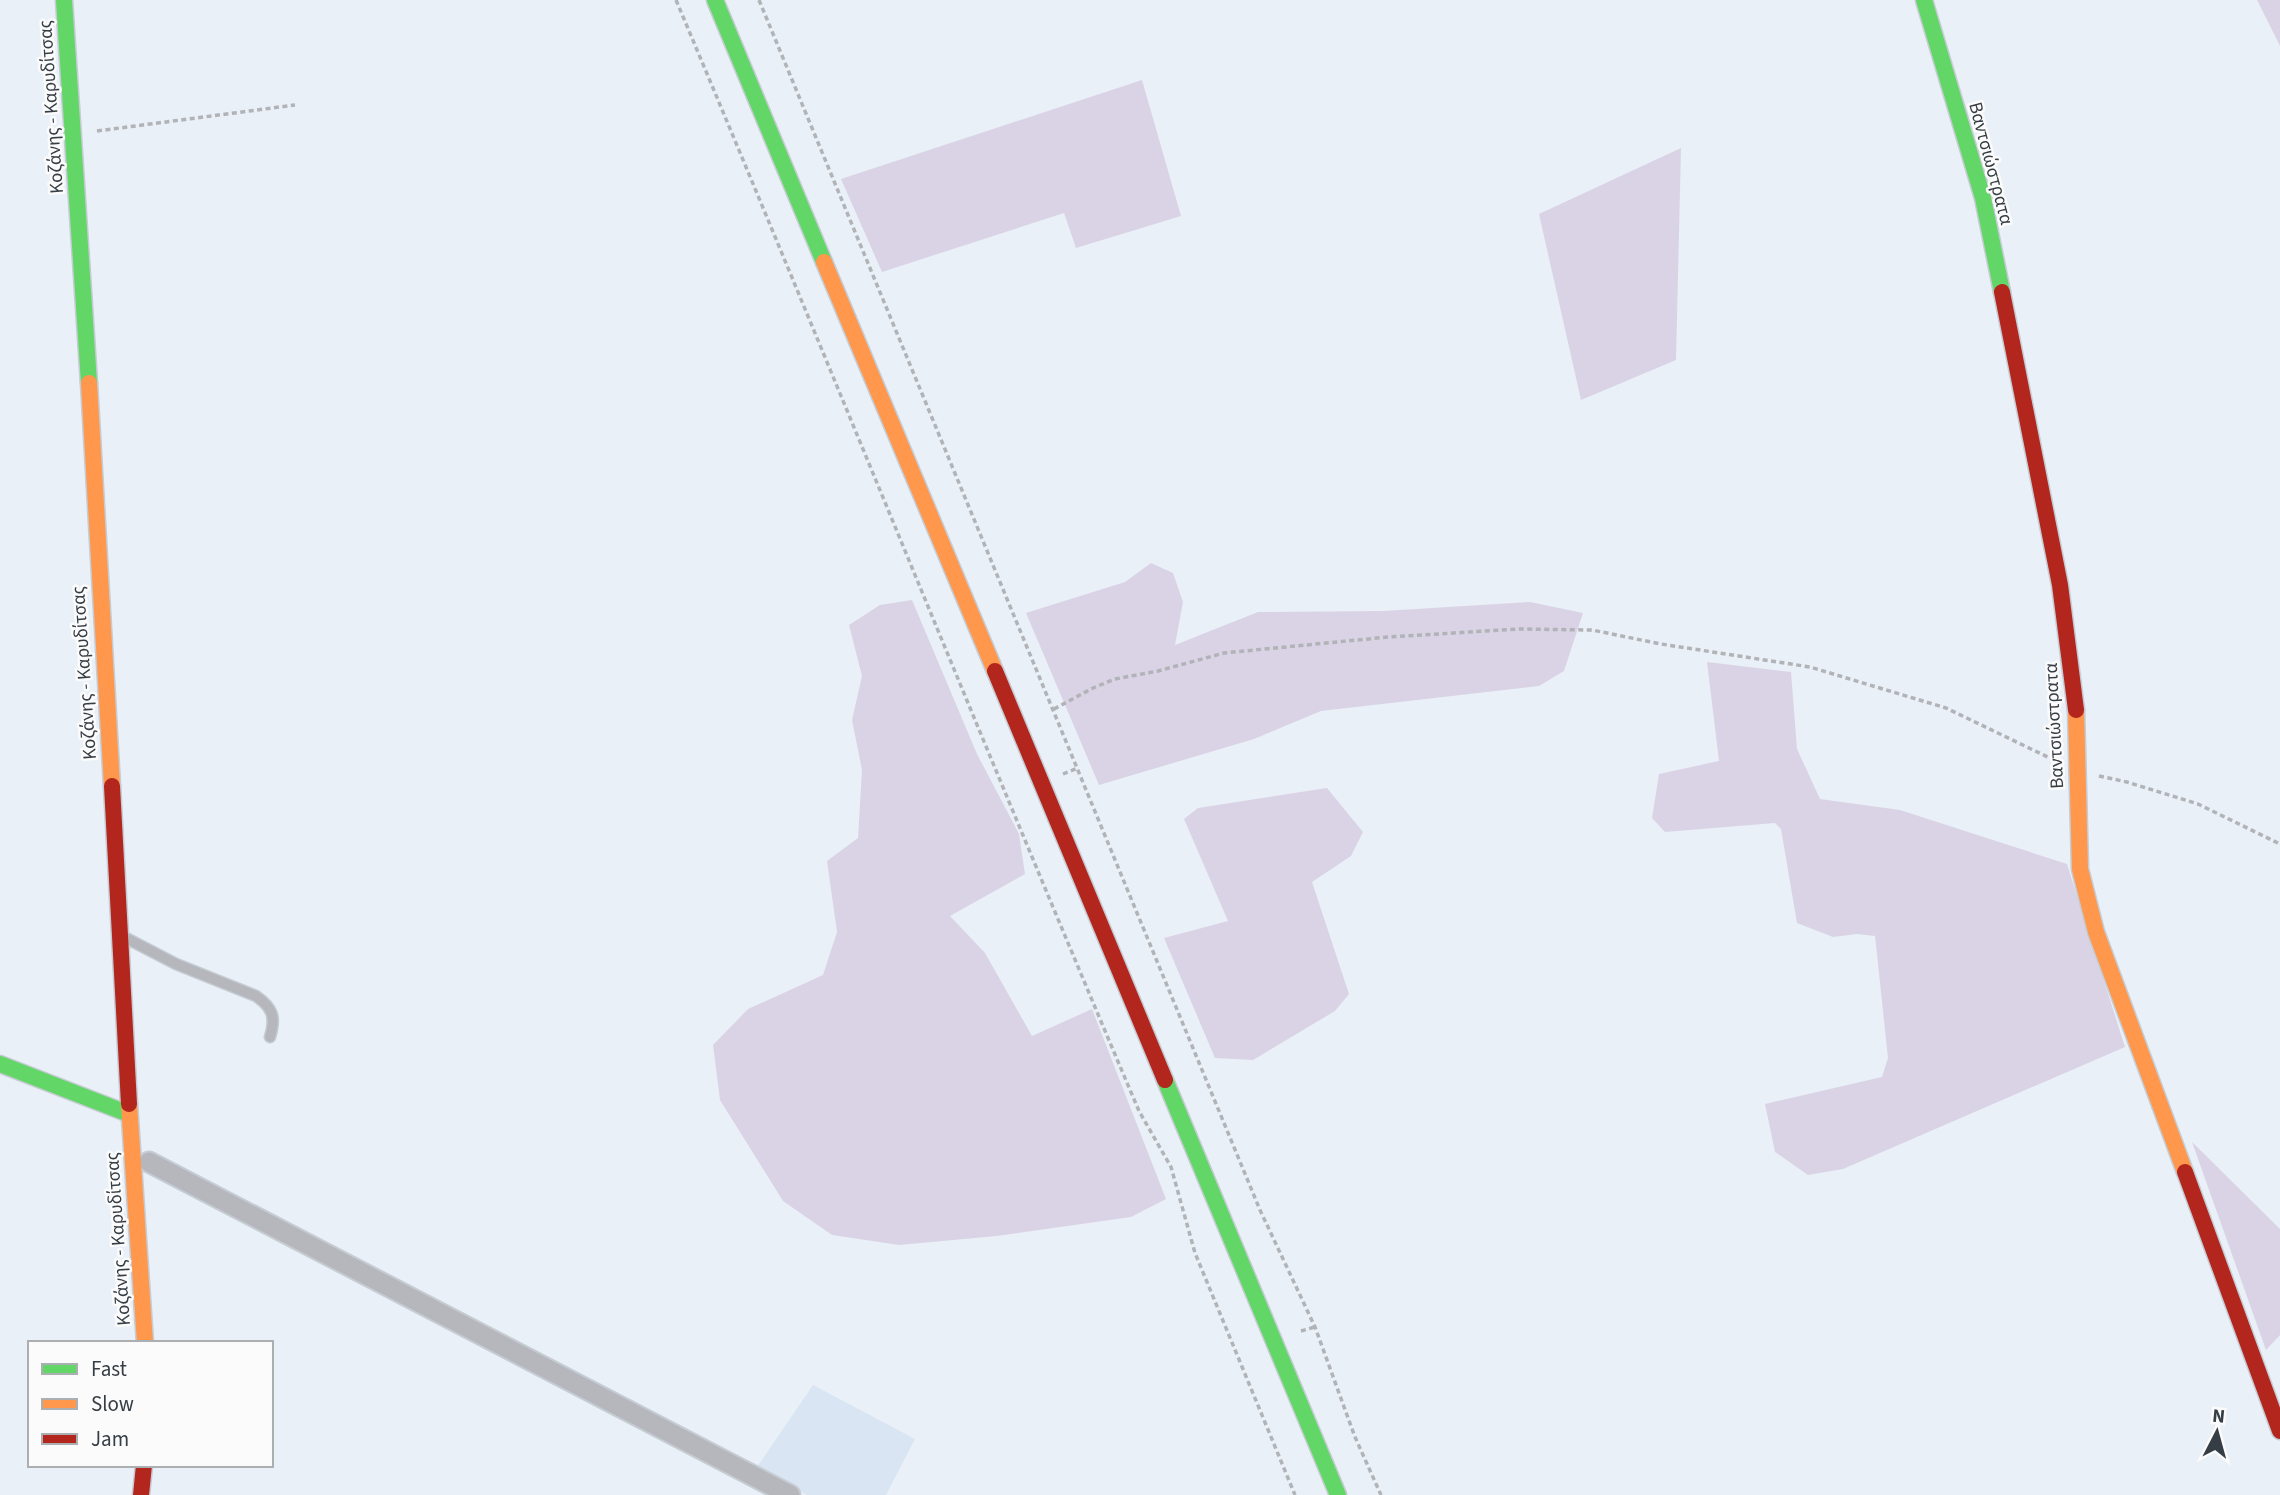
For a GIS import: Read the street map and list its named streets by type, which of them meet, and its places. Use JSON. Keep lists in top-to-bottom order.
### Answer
{
  "streets": {
    "street": ["Κοζάνης - Καρυδίτσας", "Βαντσιώστρατα"]
  },
  "legend": ["Fast", "Slow", "Jam"],
  "north": "top"
}
